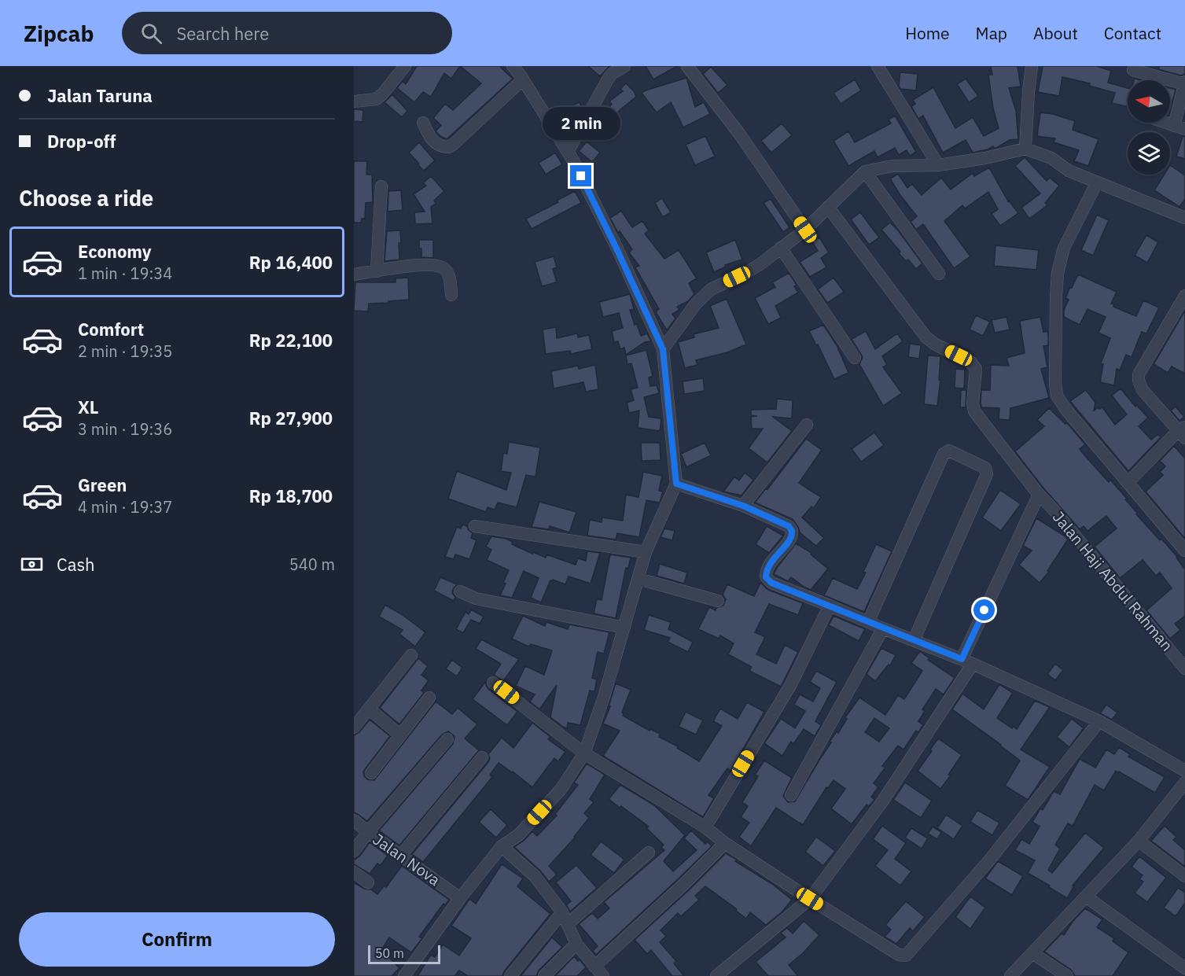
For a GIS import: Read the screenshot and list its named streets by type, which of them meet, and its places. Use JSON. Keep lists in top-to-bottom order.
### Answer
{
  "streets": {
    "street": ["Jalan Haji Abdul Rahman", "Jalan Nova"]
  },
  "scale_bar": "50 m",
  "north": "left",
  "page": {
    "header": "Zipcab",
    "search": "Search here",
    "nav": [
      "Home",
      "Map",
      "About",
      "Contact"
    ],
    "banner": ["Jalan Taruna", "Drop-off"],
    "bubble": "2 min",
    "heading": "Choose a ride",
    "list": [
      {
        "name": "Economy",
        "note": "1 min · 19:34",
        "value": "Rp 16,400"
      },
      {
        "name": "Comfort",
        "note": "2 min · 19:35",
        "value": "Rp 22,100"
      },
      {
        "name": "XL",
        "note": "3 min · 19:36",
        "value": "Rp 27,900"
      },
      {
        "name": "Green",
        "note": "4 min · 19:37",
        "value": "Rp 18,700"
      }
    ],
    "pay": ["Cash", "540 m"],
    "buttons": "Confirm",
    "scale": "50 m"
  }
}
